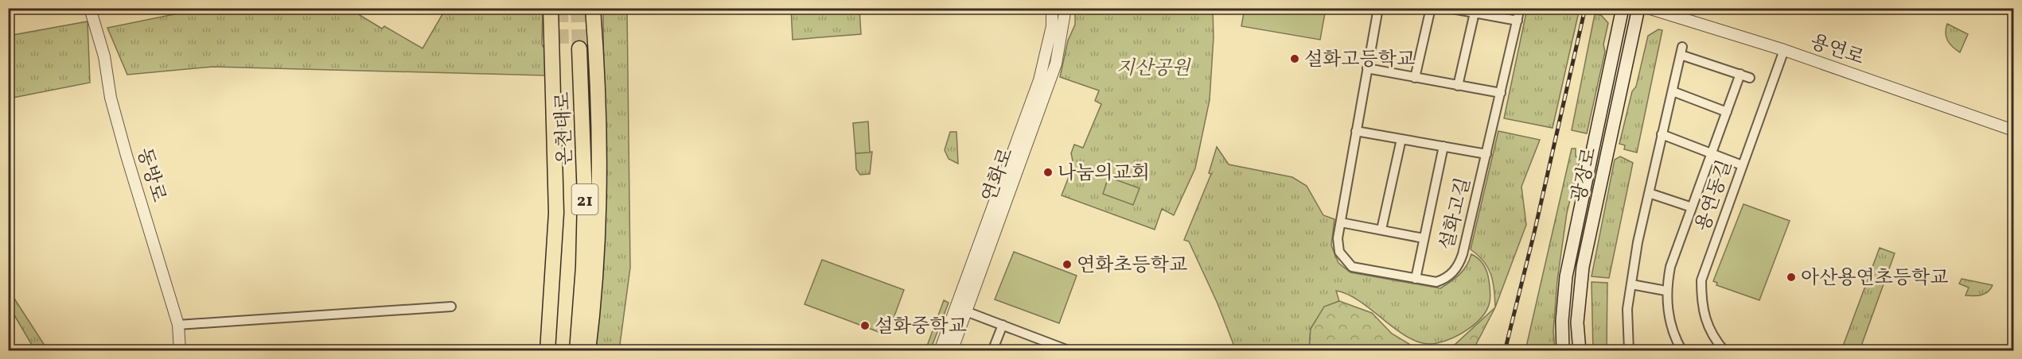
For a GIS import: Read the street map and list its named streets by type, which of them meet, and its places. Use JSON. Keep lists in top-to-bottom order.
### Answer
{
  "streets": {
    "highway": ["온천대로", "21"],
    "main road": ["광장로"],
    "street": [
      "용연로",
      "동방로",
      "연화로",
      "용연동길",
      "설화고길"
    ]
  },
  "crossings": [
    ["용연로", "용연동길"]
  ],
  "parks": ["지산공원"],
  "places": [
    "설화고등학교",
    "나눔의교회",
    "연화초등학교",
    "아산용연초등학교",
    "설화중학교"
  ]
}
